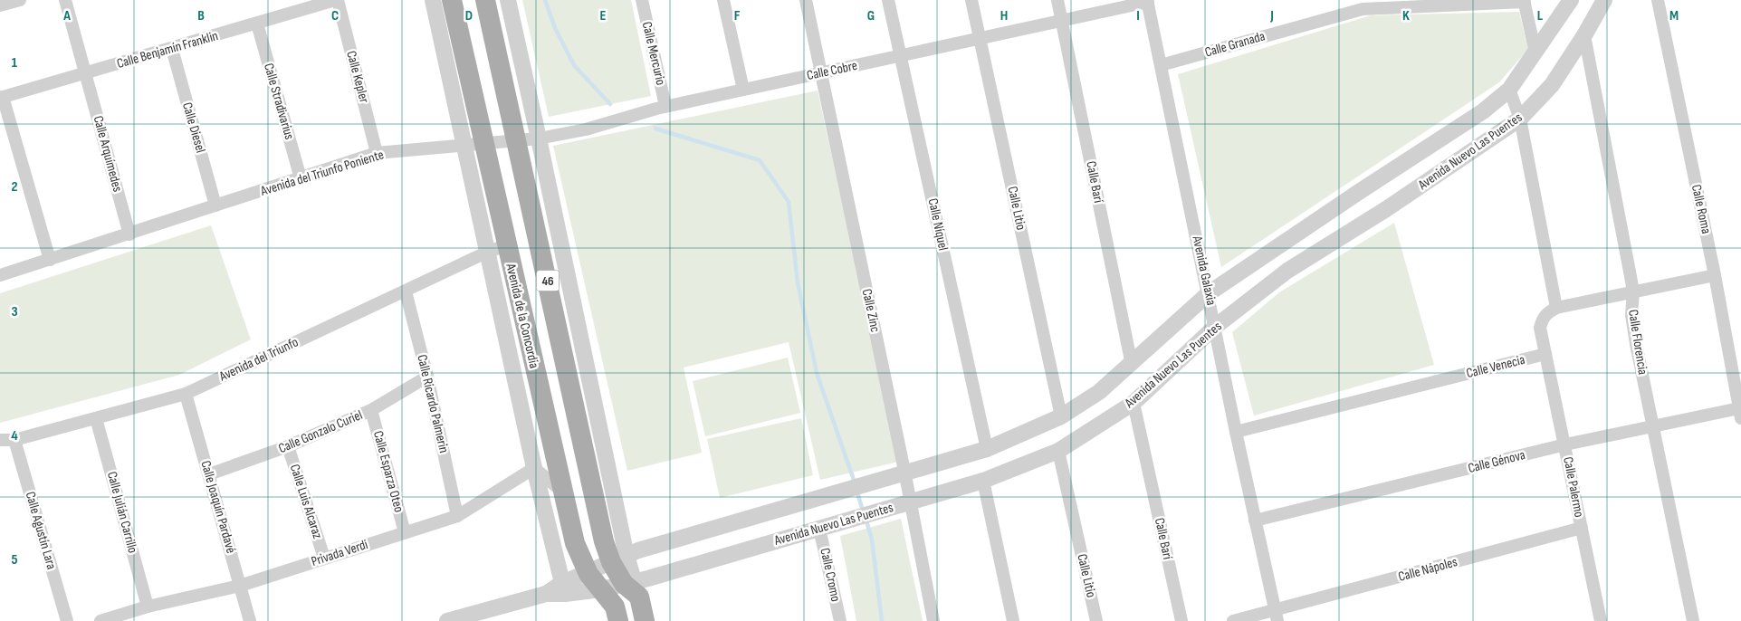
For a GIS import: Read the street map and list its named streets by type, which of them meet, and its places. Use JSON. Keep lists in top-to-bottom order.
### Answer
{
  "streets": {
    "main road": ["46", "Avenida de la Concordia"],
    "street": [
      "Calle Granada",
      "Calle Benjamín Franklin",
      "Calle Mercurio",
      "Calle Cobre",
      "Calle Kepler",
      "Calle Stradivarius",
      "Calle Diesel",
      "Avenida Nuevo Las Puentes",
      "Calle Arquímedes",
      "Avenida del Triunfo Poniente",
      "Calle Barí",
      "Calle Litio",
      "Calle Roma",
      "Calle Níquel",
      "Avenida Galaxia",
      "Calle Zinc",
      "Calle Florencia",
      "Avenida del Triunfo",
      "Calle Venecia",
      "Calle Ricardo Palmerin",
      "Calle Gonzalo Curiel",
      "Calle Génova",
      "Calle Esparza Oteo",
      "Calle Palermo",
      "Calle Luis Alcaraz",
      "Calle Joaquín Pardavé",
      "Calle Julián Carrillo",
      "Calle Agustín Lara",
      "Privada Verdi",
      "Calle Nápoles",
      "Calle Cromo"
    ]
  },
  "crossings": [
    ["Calle Granada", "Avenida Galaxia"],
    ["Calle Benjamín Franklin", "Calle Kepler"],
    ["Calle Benjamín Franklin", "Calle Stradivarius"],
    ["Calle Benjamín Franklin", "Calle Diesel"],
    ["Calle Benjamín Franklin", "Calle Arquímedes"],
    ["Calle Mercurio", "Calle Cobre"],
    ["Calle Cobre", "Avenida del Triunfo Poniente"],
    ["Calle Cobre", "Calle Barí"],
    ["Calle Cobre", "Calle Litio"],
    ["Calle Cobre", "Calle Níquel"],
    ["Calle Cobre", "Avenida Galaxia"],
    ["Calle Cobre", "46"],
    ["Calle Cobre", "Calle Zinc"],
    ["Calle Kepler", "Avenida del Triunfo Poniente"],
    ["Calle Stradivarius", "Avenida del Triunfo Poniente"],
    ["Calle Diesel", "Avenida del Triunfo Poniente"],
    ["Avenida Nuevo Las Puentes", "Calle Barí"],
    ["Avenida Nuevo Las Puentes", "Calle Litio"],
    ["Avenida Nuevo Las Puentes", "Calle Níquel"],
    ["Avenida Nuevo Las Puentes", "Avenida Galaxia"],
    ["Avenida Nuevo Las Puentes", "46"],
    ["Avenida Nuevo Las Puentes", "Calle Zinc"],
    ["Avenida Nuevo Las Puentes", "Avenida de la Concordia"],
    ["Avenida Nuevo Las Puentes", "Calle Florencia"],
    ["Avenida Nuevo Las Puentes", "Calle Cromo"],
    ["Avenida del Triunfo Poniente", "46"],
    ["Avenida del Triunfo Poniente", "Avenida de la Concordia"],
    ["Calle Roma", "Calle Génova"],
    ["Avenida Galaxia", "Calle Venecia"],
    ["Avenida Galaxia", "Calle Génova"],
    ["Avenida Galaxia", "Calle Nápoles"],
    ["Avenida de la Concordia", "Avenida del Triunfo"],
    ["Avenida de la Concordia", "Privada Verdi"],
    ["Calle Florencia", "Calle Génova"],
    ["Avenida del Triunfo", "Calle Ricardo Palmerin"],
    ["Avenida del Triunfo", "Calle Joaquín Pardavé"],
    ["Avenida del Triunfo", "Calle Julián Carrillo"],
    ["Avenida del Triunfo", "Calle Agustín Lara"],
    ["Calle Venecia", "Calle Palermo"],
    ["Calle Ricardo Palmerin", "Calle Gonzalo Curiel"],
    ["Calle Ricardo Palmerin", "Privada Verdi"],
    ["Calle Gonzalo Curiel", "Calle Esparza Oteo"],
    ["Calle Gonzalo Curiel", "Calle Luis Alcaraz"],
    ["Calle Gonzalo Curiel", "Calle Joaquín Pardavé"],
    ["Calle Génova", "Calle Palermo"],
    ["Calle Esparza Oteo", "Privada Verdi"],
    ["Calle Palermo", "Calle Nápoles"],
    ["Calle Luis Alcaraz", "Privada Verdi"],
    ["Calle Joaquín Pardavé", "Privada Verdi"],
    ["Calle Julián Carrillo", "Privada Verdi"]
  ],
  "grid": {
    "columns": [
      "A",
      "B",
      "C",
      "D",
      "E",
      "F",
      "G",
      "H",
      "I",
      "J",
      "K",
      "L",
      "M"
    ],
    "rows": [
      "1",
      "2",
      "3",
      "4",
      "5"
    ]
  }
}
